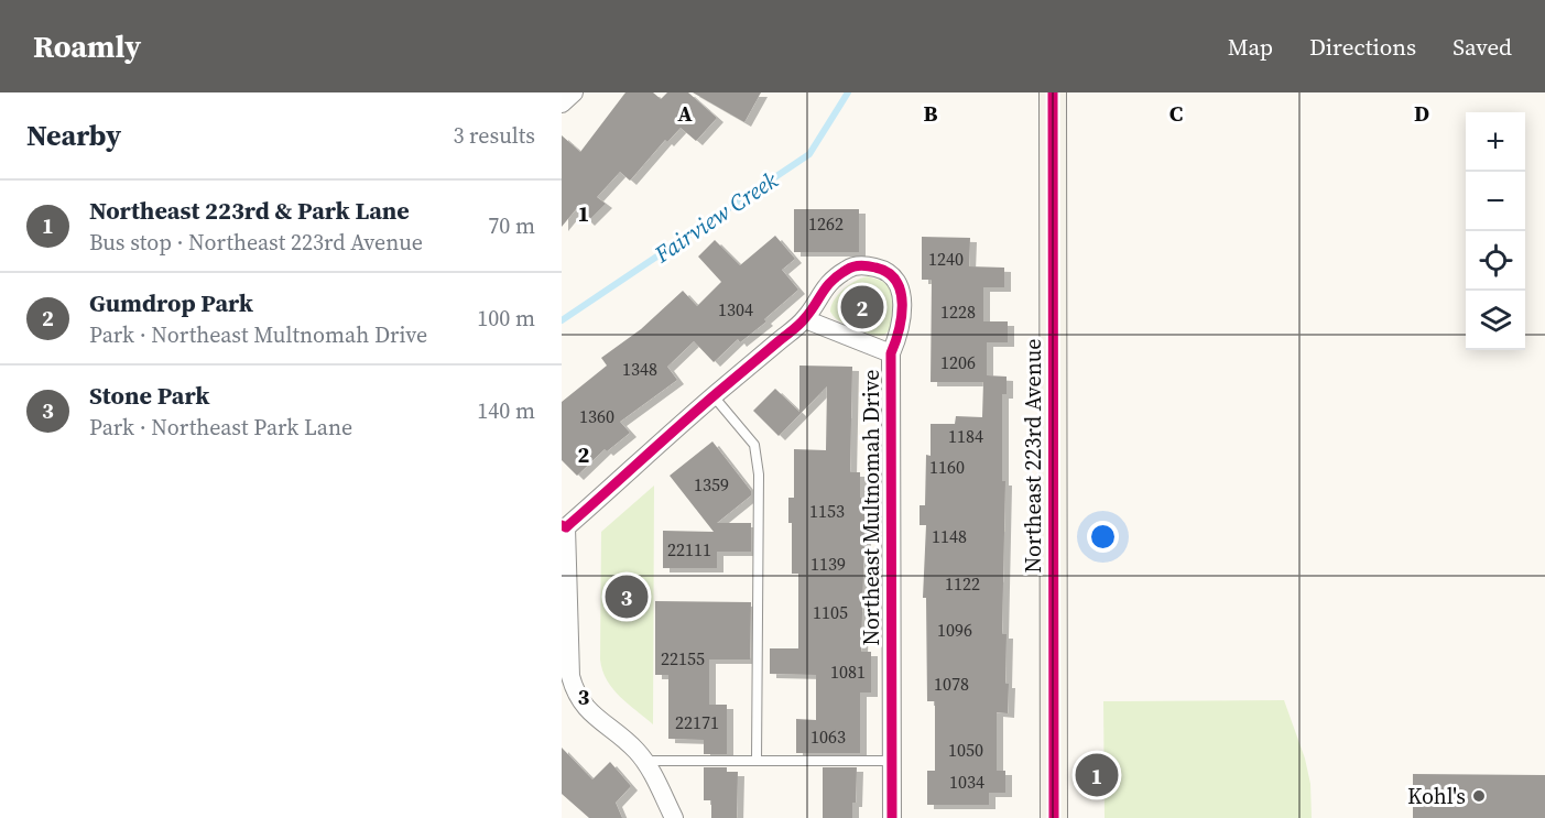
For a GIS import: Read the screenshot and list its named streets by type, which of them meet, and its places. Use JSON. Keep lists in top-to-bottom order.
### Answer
{
  "streets": {
    "main road": ["Northeast 223rd Avenue"],
    "street": ["Northeast Multnomah Drive"]
  },
  "water": ["Fairview Creek"],
  "places": ["Kohl's"],
  "house_numbers": [
    "1262",
    "1240",
    "1304",
    "1228",
    "1206",
    "1348",
    "1360",
    "1184",
    "1160",
    "1359",
    "1153",
    "1148",
    "22111",
    "1139",
    "1122",
    "1105",
    "1096",
    "22155",
    "1081",
    "1078",
    "22171",
    "1063",
    "1050",
    "1034"
  ],
  "page": {
    "header": "Roamly",
    "nav": ["Map", "Directions", "Saved"],
    "heading": ["Nearby", "3 results"],
    "map_buttons": ["+", "−"],
    "list": [
      {
        "mark": "1",
        "name": "Northeast 223rd & Park Lane",
        "note": "Bus stop · Northeast 223rd Avenue",
        "value": "70 m"
      },
      {
        "mark": "2",
        "name": "Gumdrop Park",
        "note": "Park · Northeast Multnomah Drive",
        "value": "100 m"
      },
      {
        "mark": "3",
        "name": "Stone Park",
        "note": "Park · Northeast Park Lane",
        "value": "140 m"
      }
    ],
    "pins": ["2", "3", "1"]
  },
  "grid": {
    "columns": [
      "A",
      "B",
      "C",
      "D"
    ],
    "rows": ["1", "2", "3"]
  }
}
